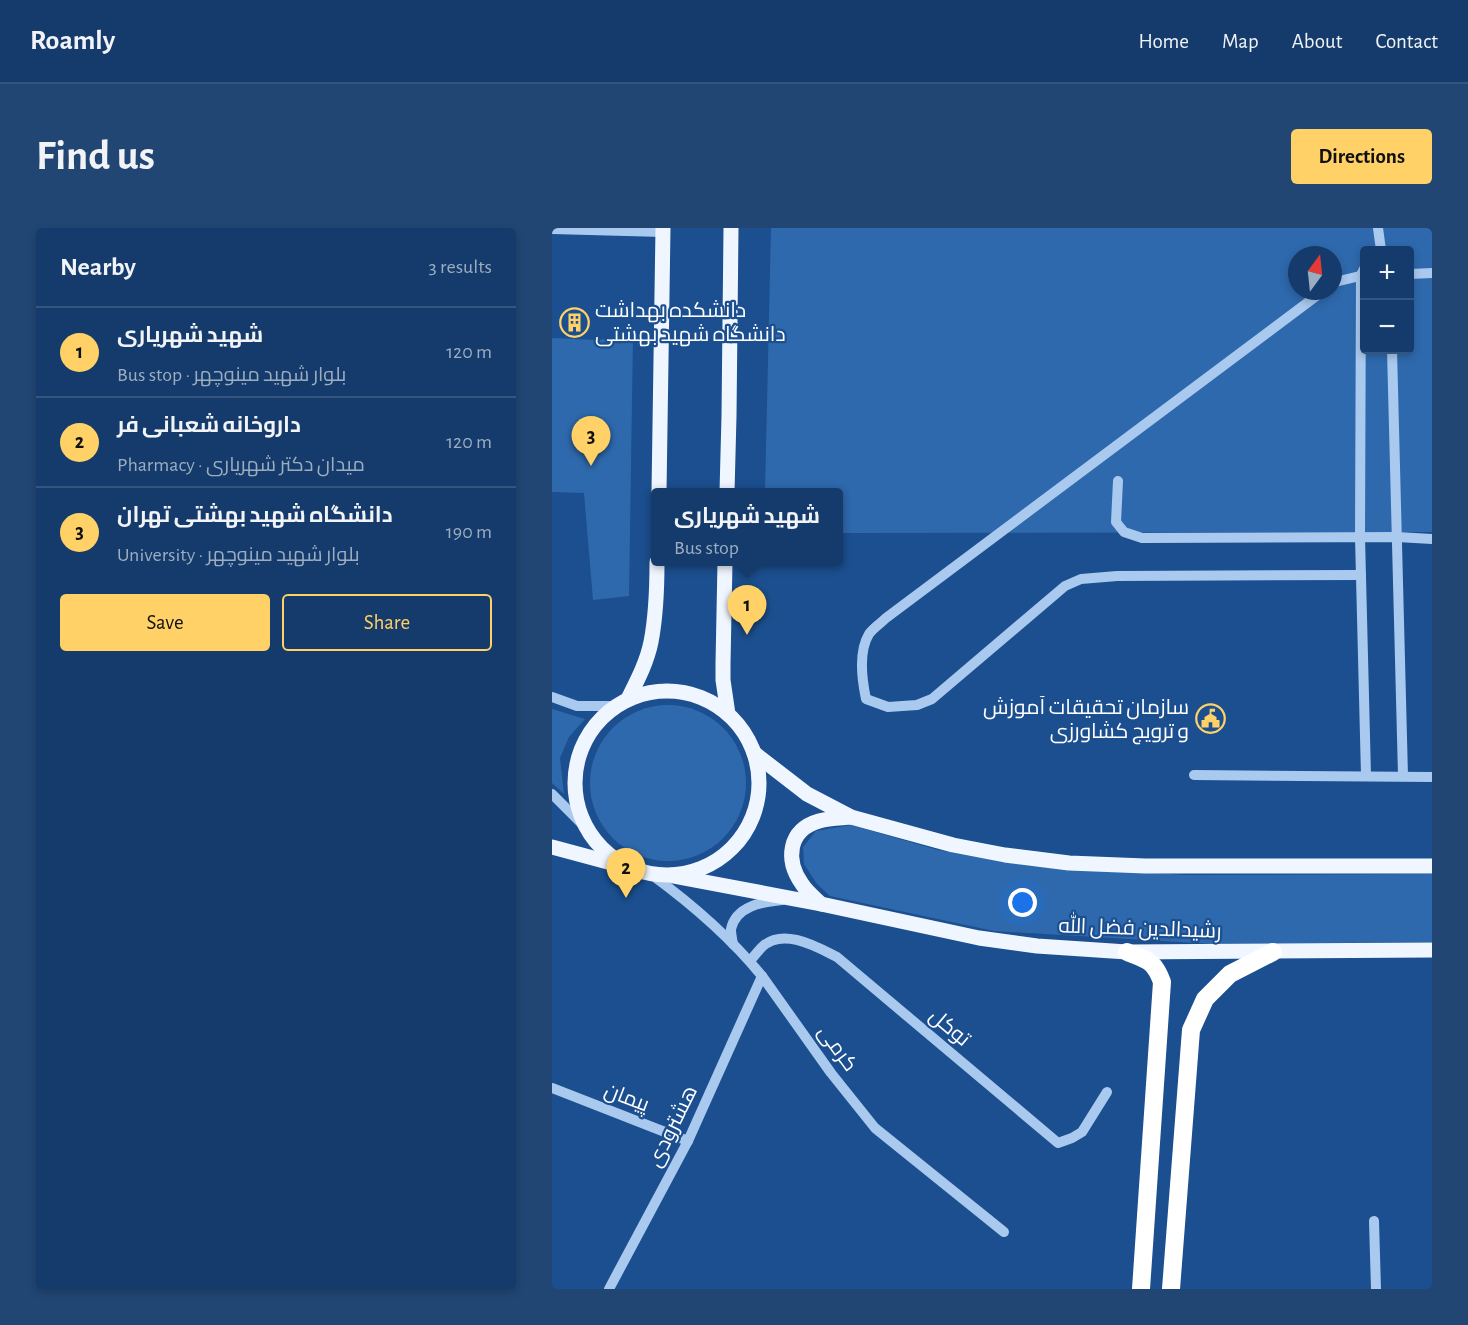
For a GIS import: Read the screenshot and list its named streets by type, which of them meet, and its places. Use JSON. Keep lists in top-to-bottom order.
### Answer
{
  "streets": {
    "main road": ["رشیدالدین فضل الله"],
    "street": [
      "توکل",
      "کرمی",
      "پیمان",
      "هشترودی"
    ]
  },
  "crossings": [
    ["رشیدالدین فضل الله", "کرمی"],
    ["توکل", "کرمی"],
    ["کرمی", "هشترودی"],
    ["پیمان", "هشترودی"]
  ],
  "places": {
    "building": ["دانشکده بهداشت دانشگاه شهید بهشتی"],
    "public building": ["سازمان تحقیقات آموزش و ترویج کشاورزی"]
  },
  "north": "top",
  "page": {
    "header": "Roamly",
    "nav": [
      "Home",
      "Map",
      "About",
      "Contact"
    ],
    "buttons": [
      "Directions",
      ["Save", "Share"]
    ],
    "title": "Find us",
    "heading": ["Nearby", "3 results"],
    "map_buttons": ["+", "−"],
    "list": [
      {
        "mark": "1",
        "name": "شهید شهریاری",
        "note": "Bus stop · بلوار شهید مینوچهر",
        "value": "120 m"
      },
      {
        "mark": "2",
        "name": "داروخانه شعبانی فر",
        "note": "Pharmacy · میدان دکتر شهریاری",
        "value": "120 m"
      },
      {
        "mark": "3",
        "name": "دانشگاه شهید بهشتی تهران",
        "note": "University · بلوار شهید مینوچهر",
        "value": "190 m"
      }
    ],
    "pins": ["3", "1", "2"],
    "popup": ["شهید شهریاری", "Bus stop"]
  }
}
